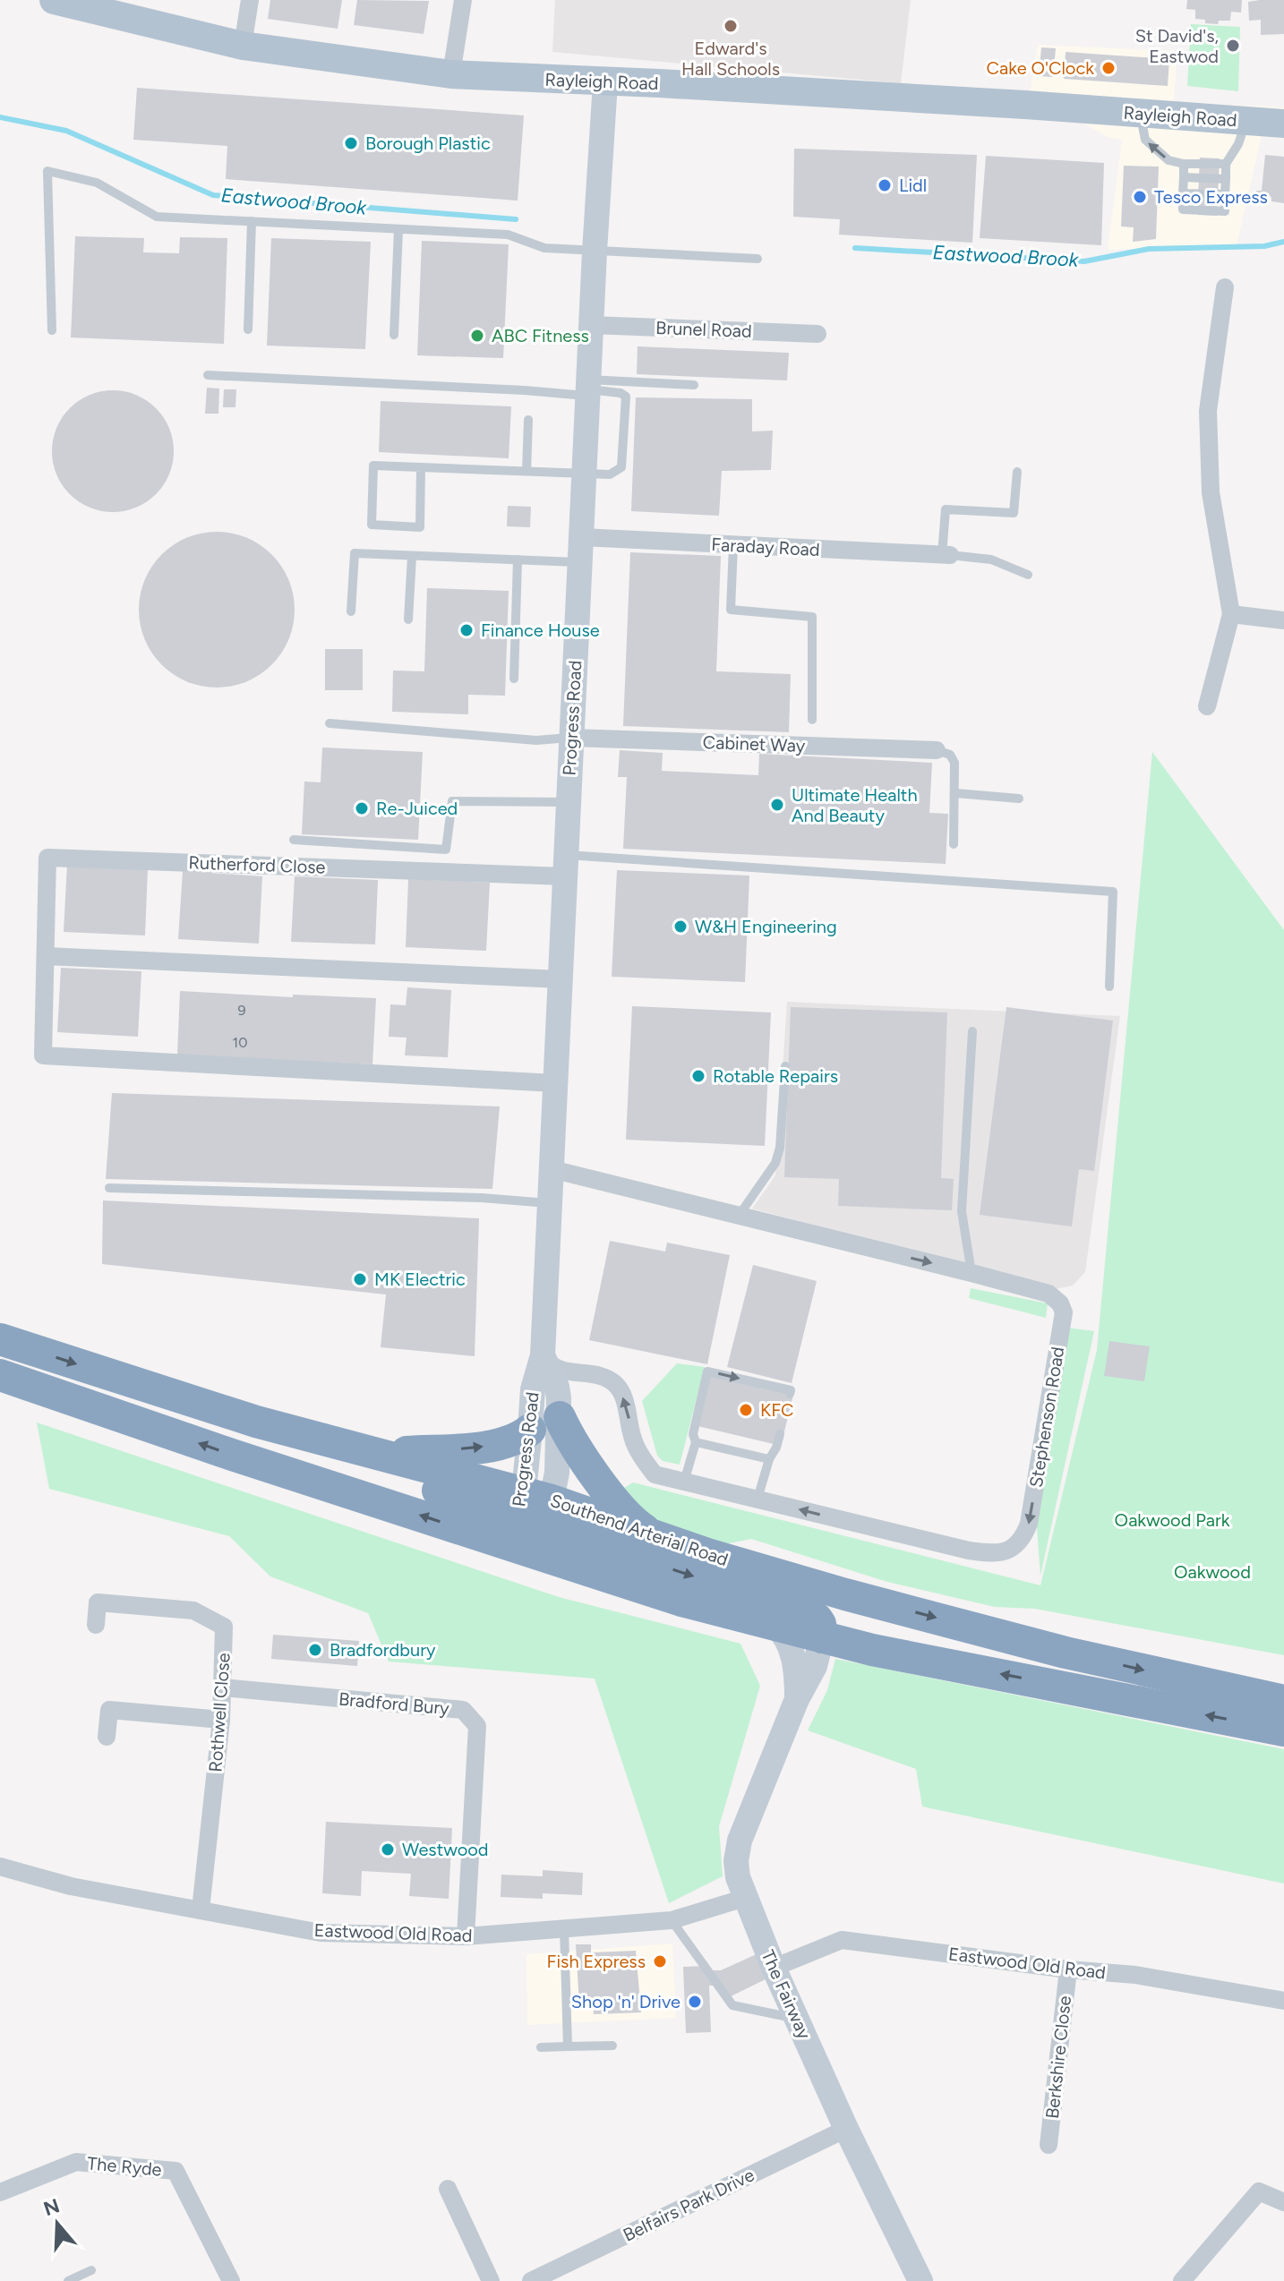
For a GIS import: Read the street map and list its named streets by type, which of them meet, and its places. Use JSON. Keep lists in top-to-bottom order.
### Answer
{
  "streets": {
    "highway": ["Southend Arterial Road"],
    "main road": ["Rayleigh Road"],
    "street": [
      "Brunel Road",
      "Faraday Road",
      "Progress Road",
      "Cabinet Way",
      "Rutherford Close",
      "Stephenson Road",
      "Bradford Bury",
      "Rothwell Close",
      "Eastwood Old Road",
      "The Fairway",
      "Berkshire Close",
      "The Ryde",
      "Belfairs Park Drive"
    ]
  },
  "crossings": [
    ["Rayleigh Road", "Progress Road"],
    ["Brunel Road", "Progress Road"],
    ["Faraday Road", "Progress Road"],
    ["Progress Road", "Cabinet Way"],
    ["Progress Road", "Rutherford Close"],
    ["Progress Road", "Stephenson Road"],
    ["Progress Road", "Southend Arterial Road"],
    ["Bradford Bury", "Rothwell Close"],
    ["Bradford Bury", "Eastwood Old Road"],
    ["Rothwell Close", "Eastwood Old Road"],
    ["Eastwood Old Road", "The Fairway"],
    ["Eastwood Old Road", "Berkshire Close"],
    ["The Fairway", "Belfairs Park Drive"]
  ],
  "water": ["Eastwood Brook"],
  "parks": ["Oakwood Park", "Oakwood"],
  "places": [
    "Edward's Hall Schools",
    "St David's, Eastwod",
    "Cake O'Clock",
    "Borough Plastic",
    "Lidl",
    "Tesco Express",
    "ABC Fitness",
    "Finance House",
    "Ultimate Health And Beauty",
    "Re-Juiced",
    "W&H Engineering",
    "Rotable Repairs",
    "MK Electric",
    "KFC",
    "Bradfordbury",
    "Westwood",
    "Fish Express",
    "Shop 'n' Drive"
  ],
  "house_numbers": ["9", "10"],
  "north": "top"
}
